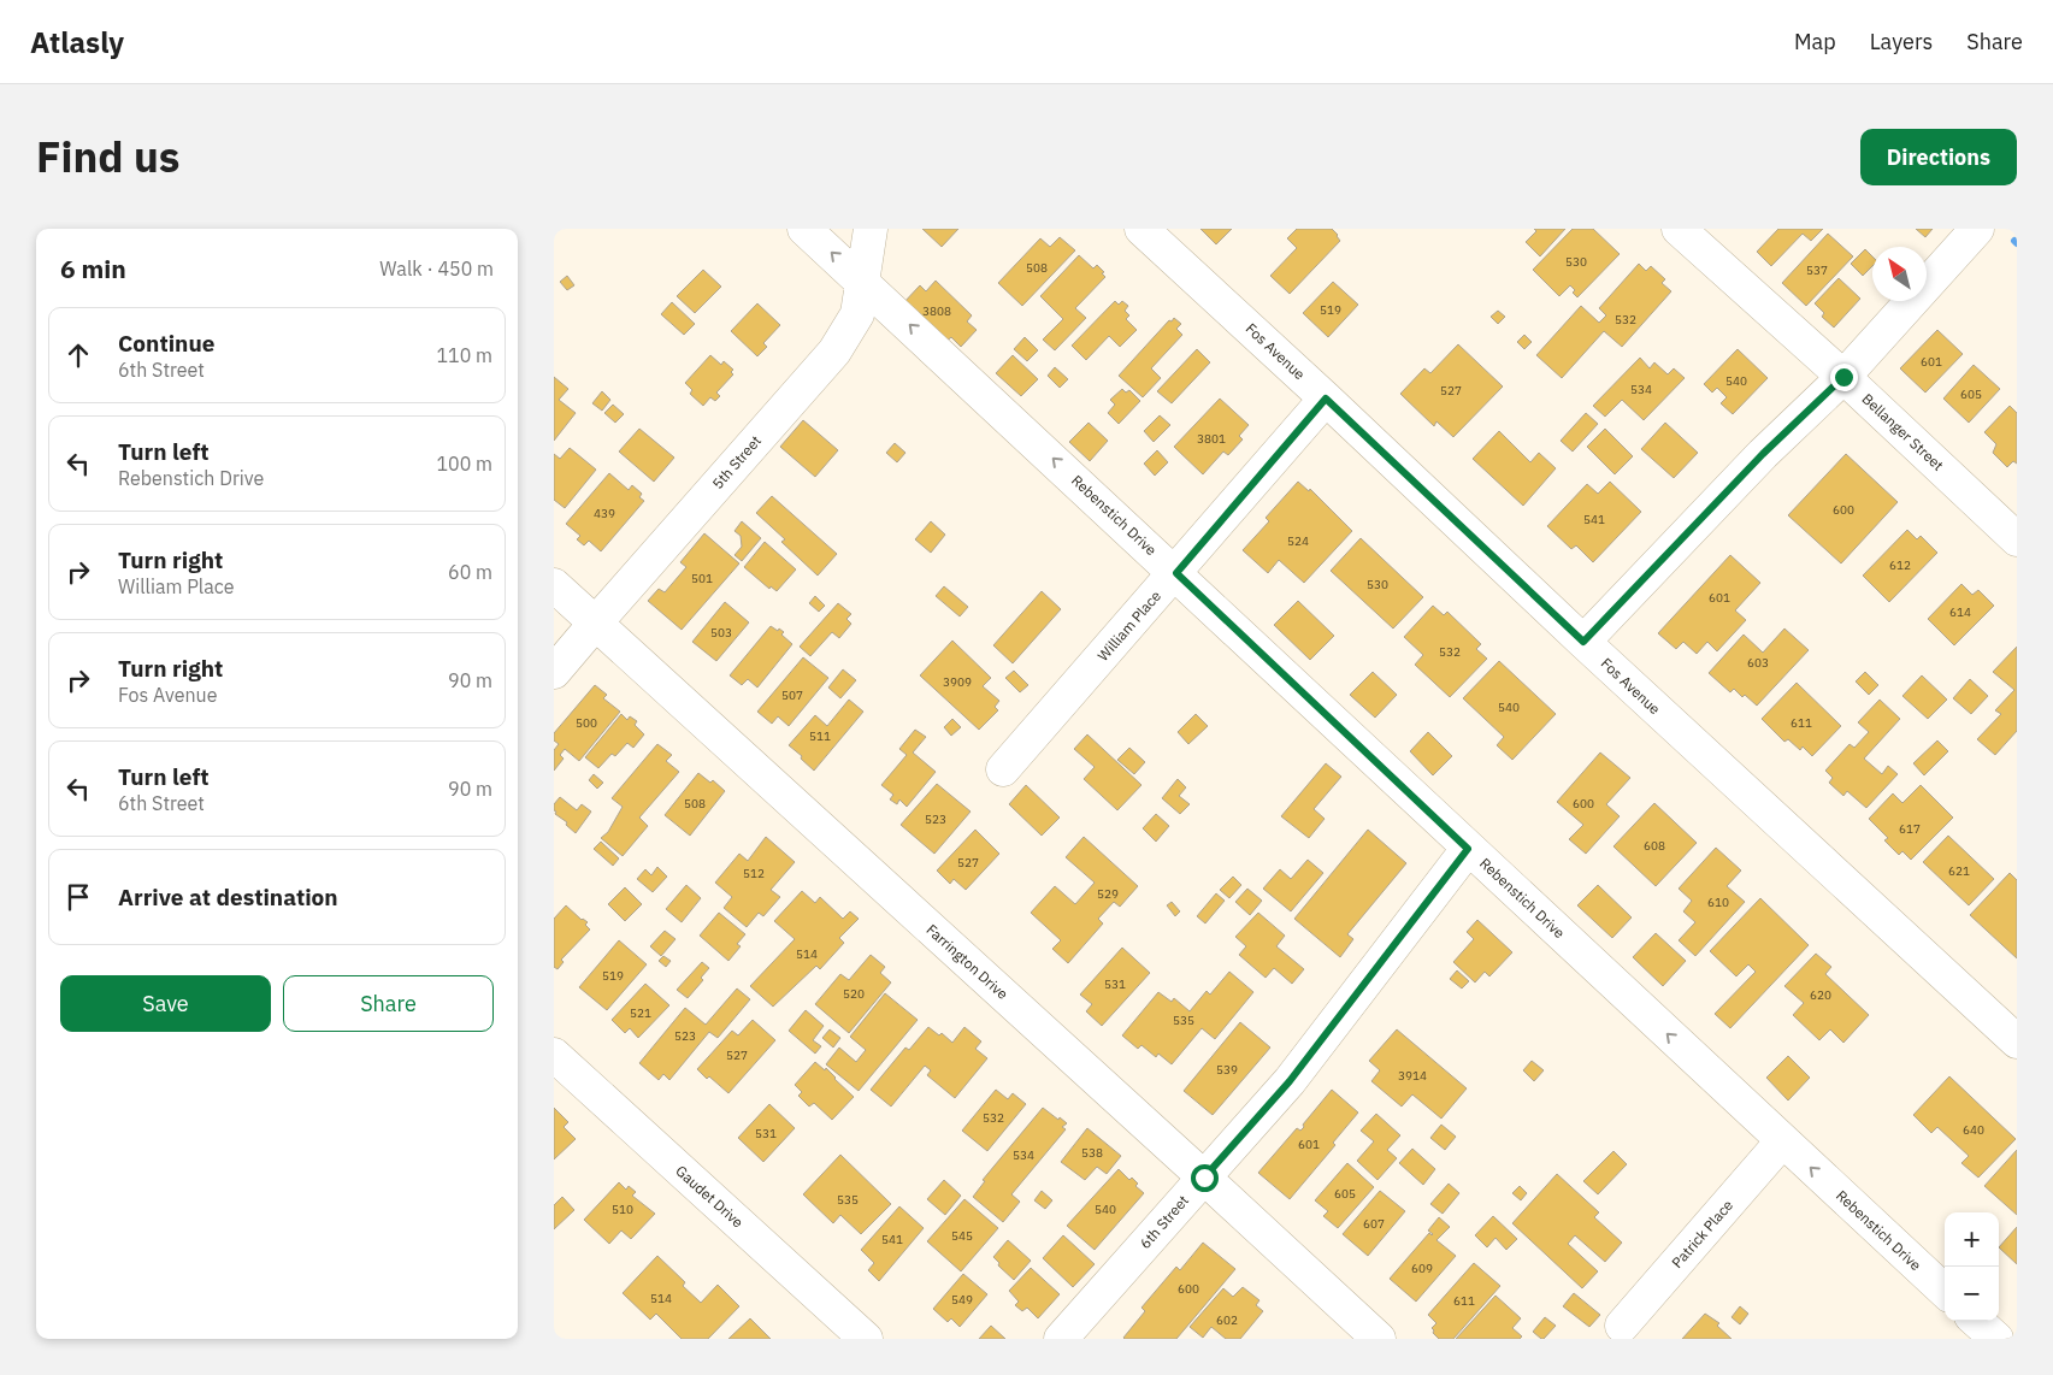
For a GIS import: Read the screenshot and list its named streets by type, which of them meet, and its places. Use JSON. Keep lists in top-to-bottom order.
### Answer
{
  "streets": {
    "street": [
      "Fos Avenue",
      "Bellanger Street",
      "5th Street",
      "Rebenstich Drive",
      "William Place",
      "Farrington Drive",
      "Gaudet Drive",
      "6th Street",
      "Patrick Place"
    ]
  },
  "crossings": [
    ["Fos Avenue", "William Place"],
    ["5th Street", "Rebenstich Drive"],
    ["5th Street", "Farrington Drive"],
    ["Rebenstich Drive", "William Place"],
    ["Rebenstich Drive", "6th Street"],
    ["Rebenstich Drive", "Patrick Place"],
    ["Farrington Drive", "6th Street"]
  ],
  "one_way": ["Rebenstich Drive"],
  "house_numbers": [
    "530",
    "508",
    "537",
    "519",
    "3808",
    "532",
    "601",
    "540",
    "534",
    "527",
    "605",
    "3801",
    "600",
    "439",
    "541",
    "524",
    "612",
    "501",
    "530",
    "601",
    "614",
    "503",
    "532",
    "603",
    "3909",
    "507",
    "540",
    "500",
    "611",
    "511",
    "508",
    "600",
    "523",
    "617",
    "608",
    "527",
    "621",
    "512",
    "529",
    "610",
    "514",
    "519",
    "531",
    "520",
    "620",
    "521",
    "535",
    "523",
    "527",
    "539",
    "3914",
    "532",
    "640",
    "531",
    "601",
    "538",
    "534",
    "605",
    "535",
    "510",
    "540",
    "607",
    "545",
    "541",
    "609",
    "600",
    "514",
    "549",
    "611",
    "602"
  ],
  "north": "top left",
  "page": {
    "header": "Atlasly",
    "nav": ["Map", "Layers", "Share"],
    "title": "Find us",
    "buttons": [
      "Directions",
      ["Save", "Share"]
    ],
    "heading": ["6 min", "Walk · 450 m"],
    "list": [
      ["Continue", "6th Street", "110 m"],
      ["Turn left", "Rebenstich Drive", "100 m"],
      ["Turn right", "William Place", "60 m"],
      ["Turn right", "Fos Avenue", "90 m"],
      ["Turn left", "6th Street", "90 m"],
      "Arrive at destination"
    ],
    "map_buttons": ["+", "−"]
  }
}
